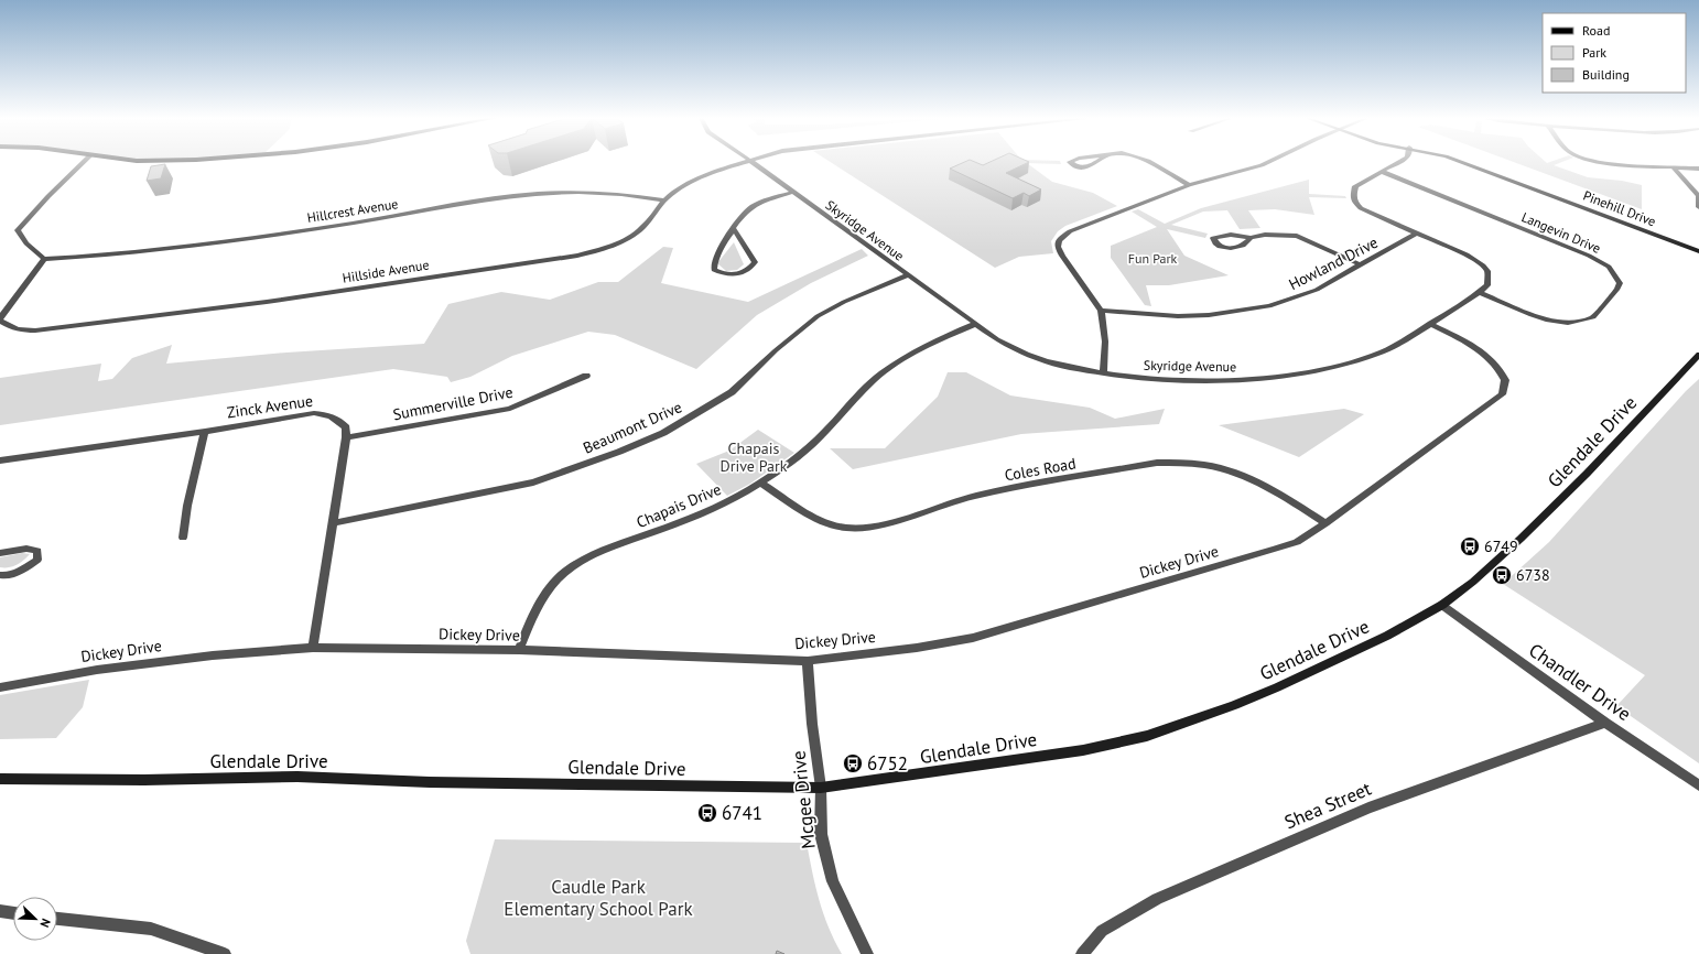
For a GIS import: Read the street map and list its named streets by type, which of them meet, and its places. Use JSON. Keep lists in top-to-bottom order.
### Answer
{
  "streets": {
    "main road": ["Pinehill Drive", "Glendale Drive"],
    "street": [
      "Hillcrest Avenue",
      "Skyridge Avenue",
      "Langevin Drive",
      "Howland Drive",
      "Hillside Avenue",
      "Summerville Drive",
      "Zinck Avenue",
      "Beaumont Drive",
      "Coles Road",
      "Chapais Drive",
      "Dickey Drive",
      "Chandler Drive",
      "Mcgee Drive",
      "Shea Street"
    ]
  },
  "crossings": [
    ["Hillcrest Avenue", "Hillside Avenue"],
    ["Skyridge Avenue", "Langevin Drive"],
    ["Skyridge Avenue", "Beaumont Drive"],
    ["Skyridge Avenue", "Chapais Drive"],
    ["Skyridge Avenue", "Dickey Drive"],
    ["Summerville Drive", "Zinck Avenue"],
    ["Glendale Drive", "Chandler Drive"],
    ["Glendale Drive", "Mcgee Drive"],
    ["Coles Road", "Chapais Drive"],
    ["Coles Road", "Dickey Drive"],
    ["Chapais Drive", "Dickey Drive"],
    ["Dickey Drive", "Mcgee Drive"],
    ["Chandler Drive", "Shea Street"]
  ],
  "parks": ["Fun Park", "Chapais Drive Park", "Caudle Park Elementary School Park"],
  "places": {
    "bus stop": [
      "6749",
      "6738",
      "6752",
      "6741"
    ]
  },
  "legend": ["Road", "Park", "Building"],
  "north": "bottom right"
}
